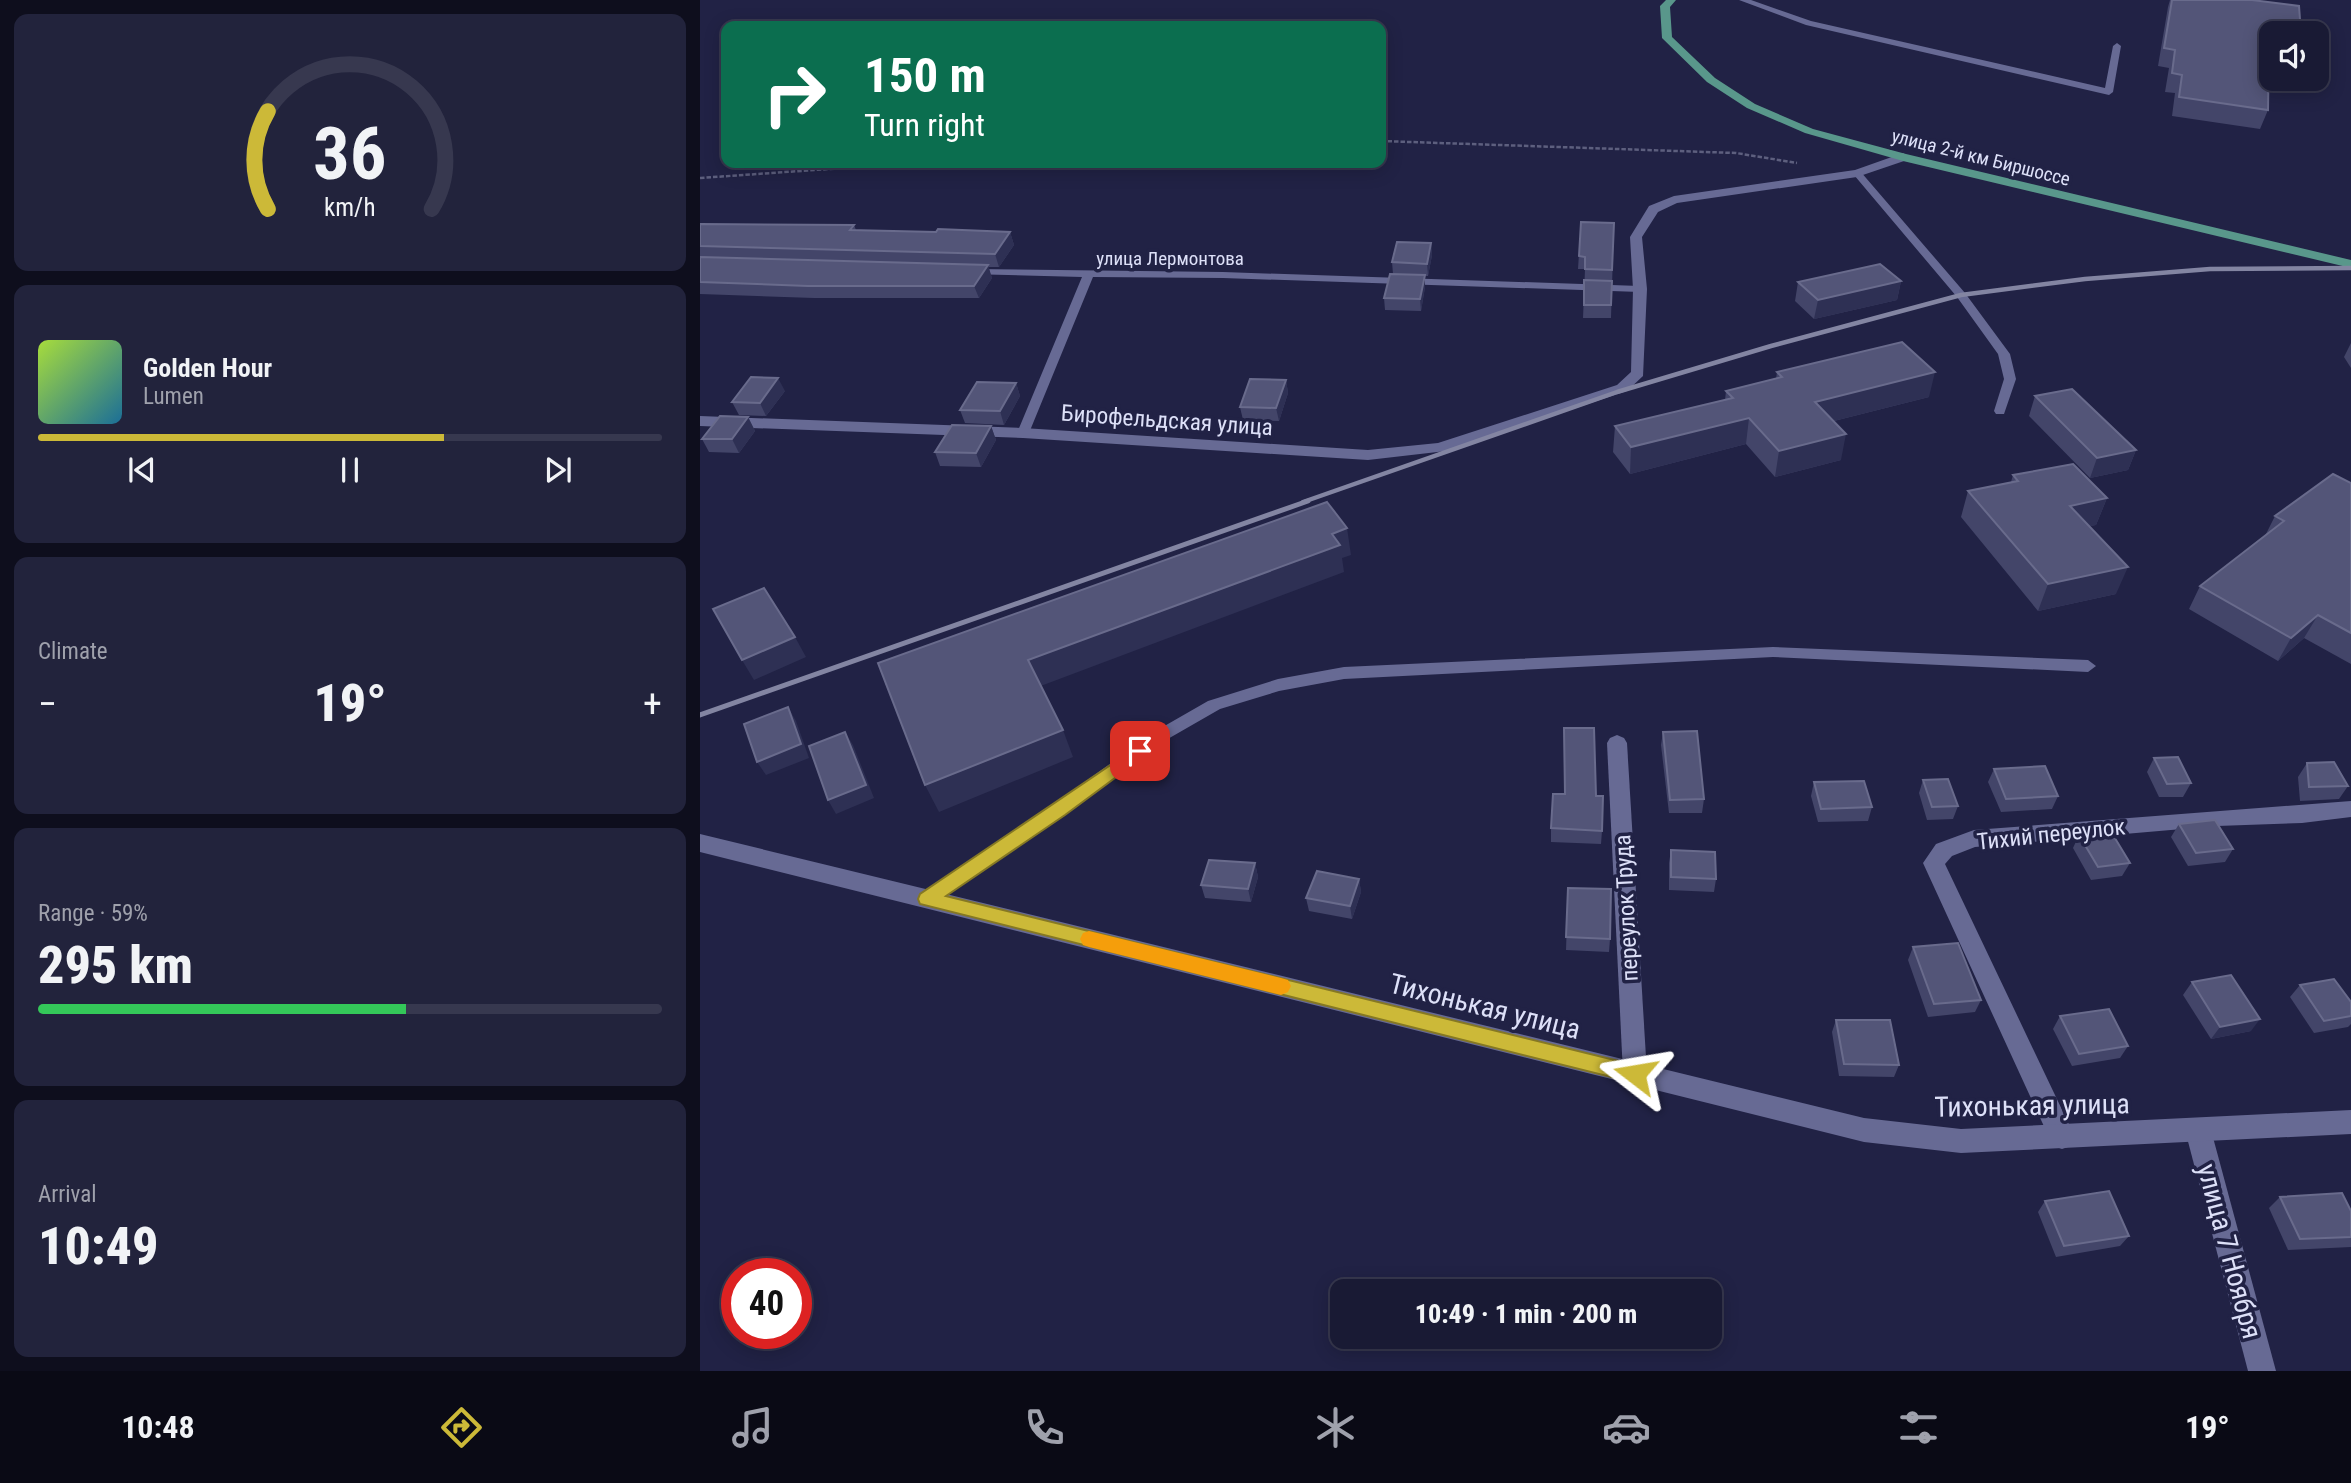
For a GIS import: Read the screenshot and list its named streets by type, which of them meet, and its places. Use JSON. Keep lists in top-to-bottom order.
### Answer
{
  "streets": {
    "main road": ["улица 2-й км Биршоссе"],
    "street": [
      "Бирофельдская улица",
      "Тихий переулок",
      "переулок Труда",
      "Тихонькая улица",
      "улица 7 Ноября"
    ],
    "lane": ["улица Лермонтова"]
  },
  "crossings": [
    ["улица Лермонтова", "Бирофельдская улица"],
    ["Тихий переулок", "Тихонькая улица"],
    ["переулок Труда", "Тихонькая улица"],
    ["Тихонькая улица", "улица 7 Ноября"]
  ],
  "page": {
    "turn": ["150 m", "Turn right"],
    "song": ["Golden Hour", "Lumen"],
    "tile": [
      "Climate",
      ["Range · 59%", "295 km"],
      ["Arrival", "10:49"]
    ],
    "heat": ["−", "19°", "+"],
    "limit": "40",
    "trip": "10:49 · 1 min · 200 m",
    "tabs": ["10:48", "19°"],
    "gauge": ["36", "km/h"]
  }
}
